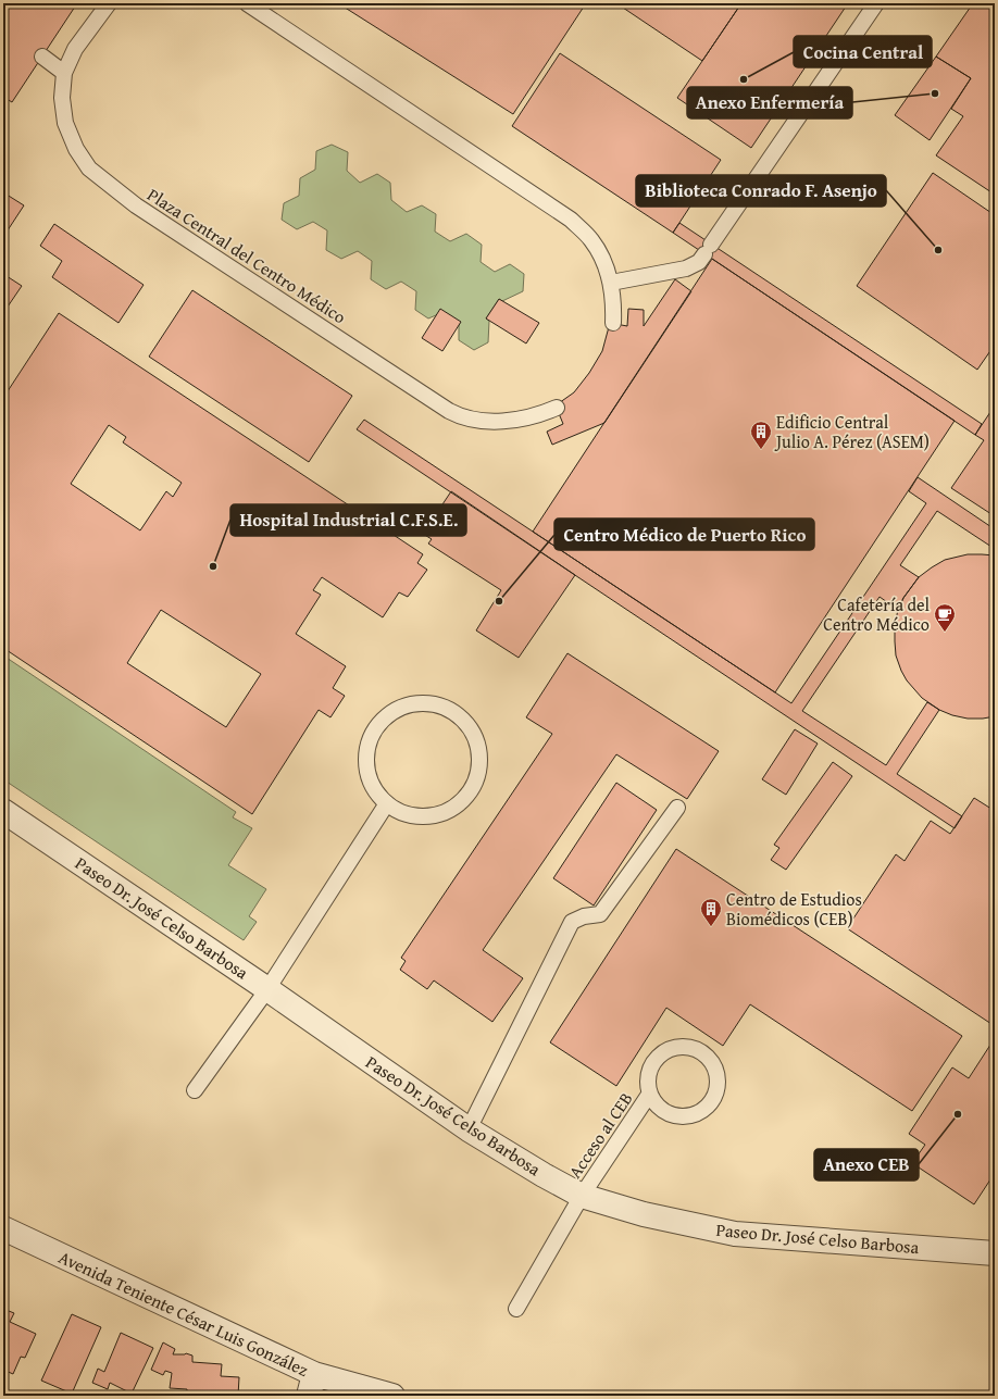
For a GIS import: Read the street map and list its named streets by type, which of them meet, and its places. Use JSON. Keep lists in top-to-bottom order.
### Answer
{
  "streets": {
    "street": ["Paseo Dr. José Celso Barbosa", "Avenida Teniente César Luis González"],
    "lane": ["Plaza Central del Centro Médico", "Acceso al CEB"]
  },
  "crossings": [
    ["Paseo Dr. José Celso Barbosa", "Acceso al CEB"]
  ],
  "places": {
    "other": [
      "Cocina Central",
      "Anexo Enfermería",
      "Biblioteca Conrado F. Asenjo",
      "Hospital Industrial C.F.S.E.",
      "Centro Médico de Puerto Rico",
      "Anexo CEB"
    ],
    "building": ["Edificio Central Julio A. Pérez (ASEM)", "Centro de Estudios Biomédicos (CEB)"],
    "cafe": ["Cafetería del Centro Médico"]
  }
}
